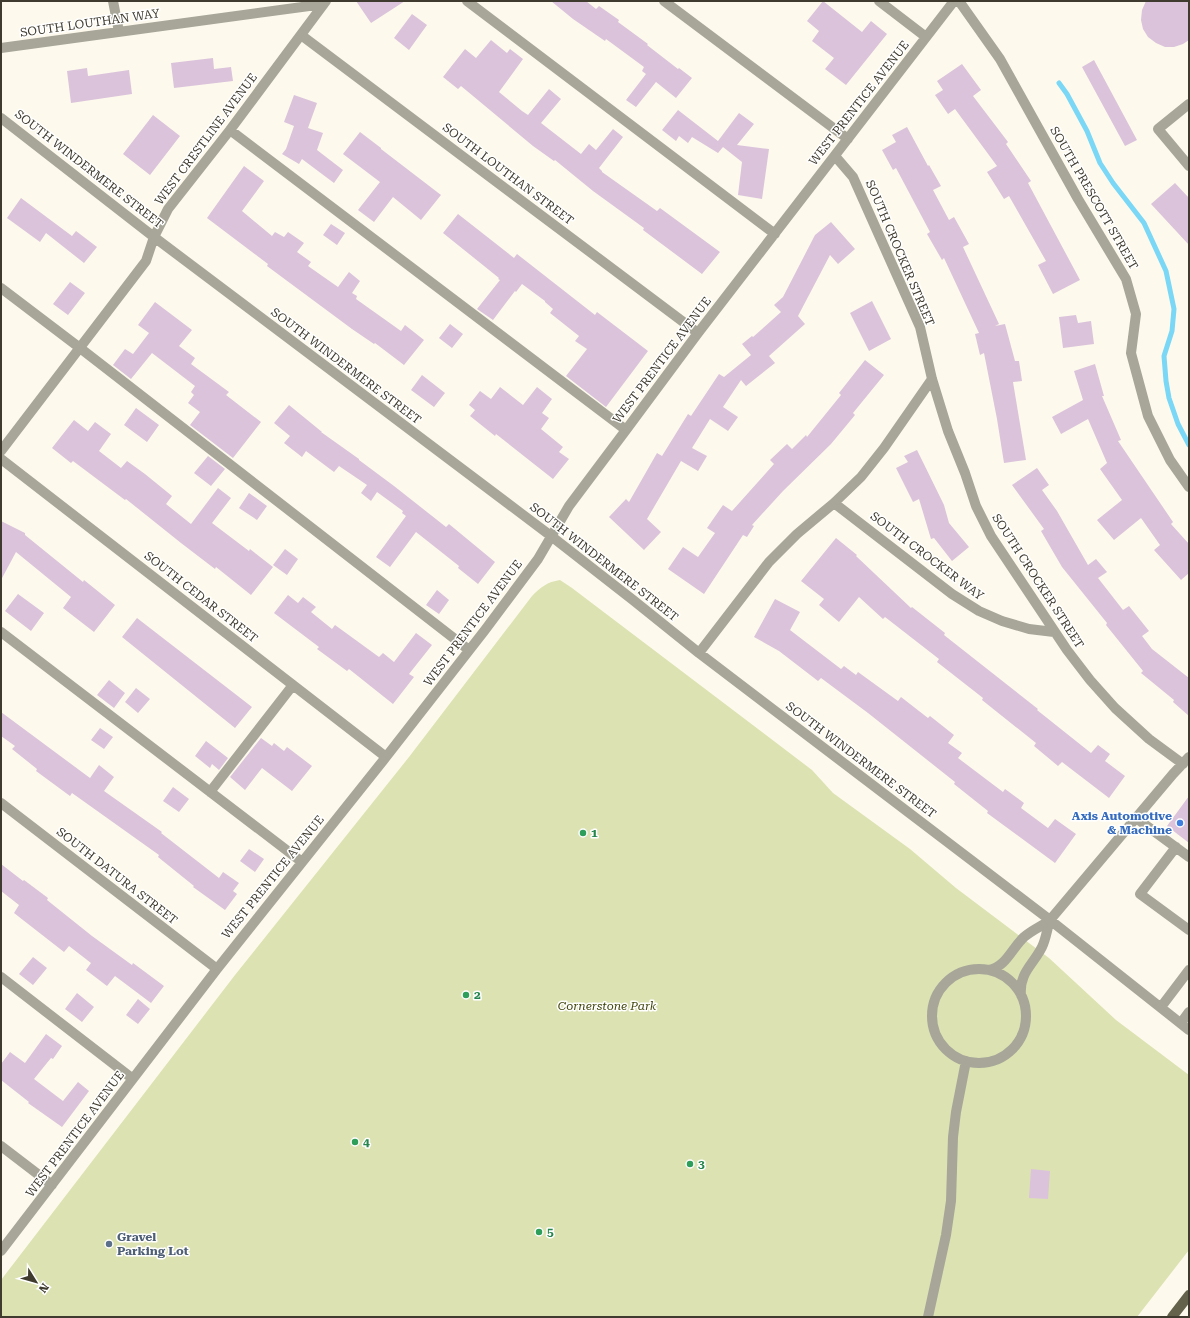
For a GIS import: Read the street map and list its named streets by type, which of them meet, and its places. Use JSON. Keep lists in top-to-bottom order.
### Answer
{
  "streets": {
    "street": [
      "SOUTH LOUTHAN WAY",
      "WEST PRENTICE AVENUE",
      "WEST CRESTLINE AVENUE",
      "SOUTH WINDERMERE STREET",
      "SOUTH LOUTHAN STREET",
      "SOUTH PRESCOTT STREET",
      "SOUTH CROCKER STREET",
      "SOUTH CROCKER WAY",
      "SOUTH CEDAR STREET",
      "SOUTH DATURA STREET"
    ]
  },
  "crossings": [
    ["SOUTH LOUTHAN WAY", "WEST CRESTLINE AVENUE"],
    ["WEST PRENTICE AVENUE", "SOUTH WINDERMERE STREET"],
    ["WEST PRENTICE AVENUE", "SOUTH LOUTHAN STREET"],
    ["WEST PRENTICE AVENUE", "SOUTH CROCKER STREET"],
    ["WEST PRENTICE AVENUE", "SOUTH CEDAR STREET"],
    ["WEST PRENTICE AVENUE", "SOUTH DATURA STREET"],
    ["WEST CRESTLINE AVENUE", "SOUTH WINDERMERE STREET"],
    ["WEST CRESTLINE AVENUE", "SOUTH LOUTHAN STREET"],
    ["SOUTH CROCKER STREET", "SOUTH CROCKER WAY"]
  ],
  "parks": ["Cornerstone Park"],
  "places": [
    "Axis Automotive & Machine",
    "1",
    "2",
    "4",
    "3",
    "5",
    "Gravel Parking Lot"
  ],
  "north": "bottom right"
}
